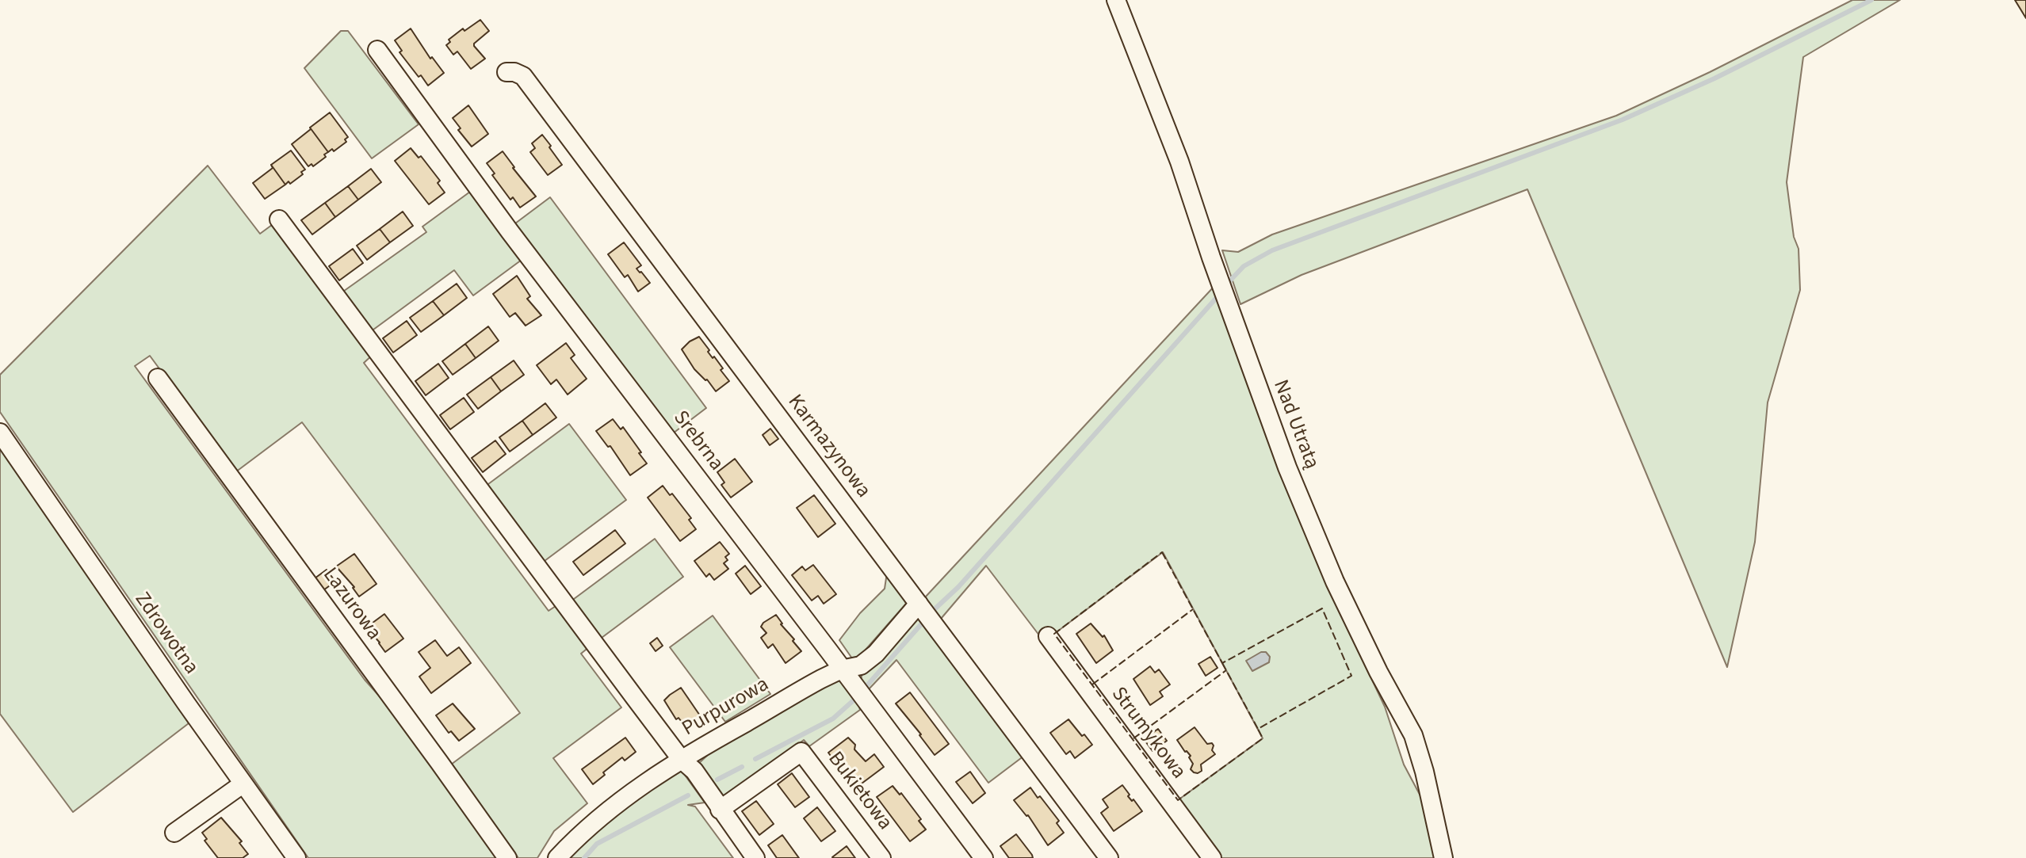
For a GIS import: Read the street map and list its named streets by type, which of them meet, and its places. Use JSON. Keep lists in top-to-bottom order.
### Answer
{
  "streets": {
    "street": [
      "Nad Utratą",
      "Srebrna",
      "Karmazynowa",
      "Lazurowa",
      "Zdrowotna",
      "Purpurowa",
      "Strumykowa",
      "Bukietowa"
    ]
  },
  "crossings": [
    ["Srebrna", "Purpurowa"],
    ["Karmazynowa", "Purpurowa"]
  ]
}
